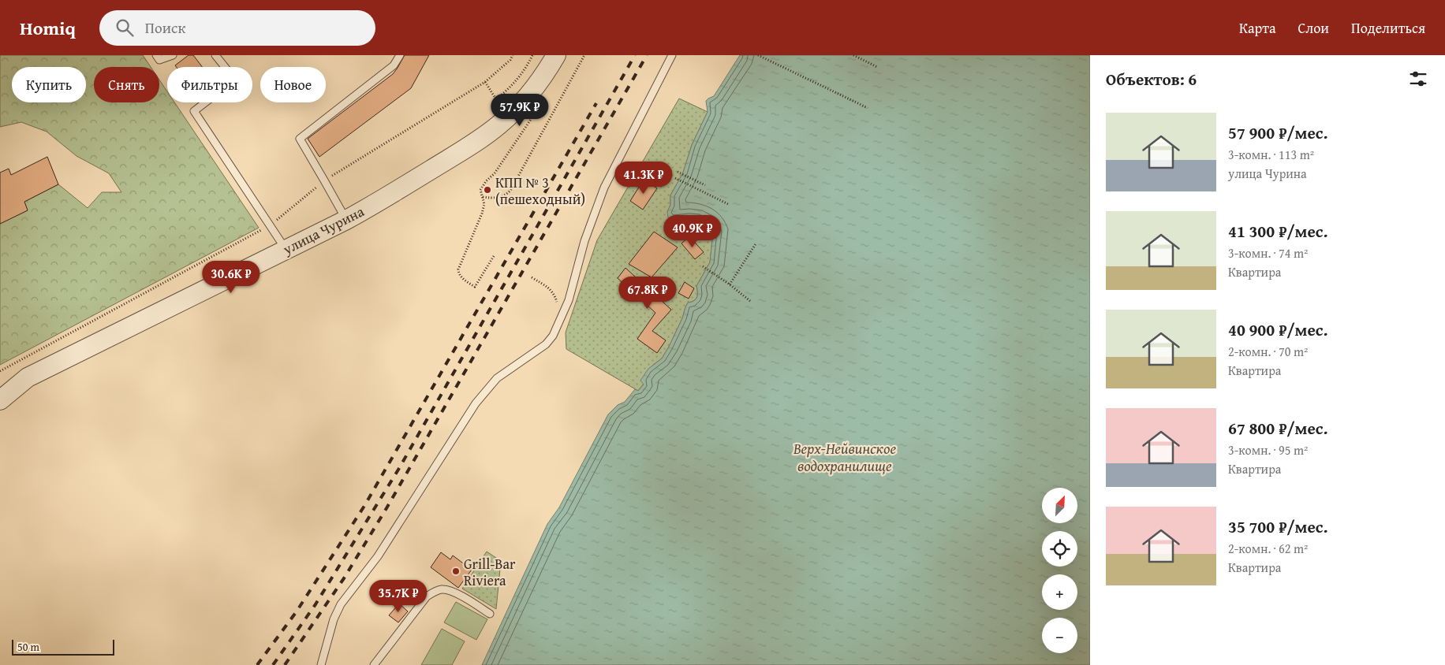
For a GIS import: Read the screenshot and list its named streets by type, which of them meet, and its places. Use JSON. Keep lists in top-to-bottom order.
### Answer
{
  "streets": {
    "street": ["улица Чурина"]
  },
  "water": ["Верх-Нейвинское водохранилище"],
  "places": ["КПП № 3 (пешеходный)", "Grill-Bar Riviera"],
  "scale_bar": "50 m",
  "north": "top right",
  "page": {
    "header": "Homiq",
    "search": "Поиск",
    "nav": ["Карта", "Слои", "Поделиться"],
    "heading": "Объектов: 6",
    "chip": [
      "Купить",
      "Снять",
      "Фильтры",
      "Новое"
    ],
    "price": [
      "57.9K ₽",
      "41.3K ₽",
      "40.9K ₽",
      "30.6K ₽",
      "67.8K ₽",
      "35.7K ₽"
    ],
    "list": [
      {
        "name": "57 900 ₽/мес.",
        "note": "3-комн. · 113 m² · улица Чурина"
      },
      {
        "name": "41 300 ₽/мес.",
        "note": "3-комн. · 74 m² · Квартира"
      },
      {
        "name": "40 900 ₽/мес.",
        "note": "2-комн. · 70 m² · Квартира"
      },
      {
        "name": "67 800 ₽/мес.",
        "note": "3-комн. · 95 m² · Квартира"
      },
      {
        "name": "35 700 ₽/мес.",
        "note": "2-комн. · 62 m² · Квартира"
      }
    ],
    "map_buttons": ["+", "−"],
    "scale": "50 m"
  }
}
